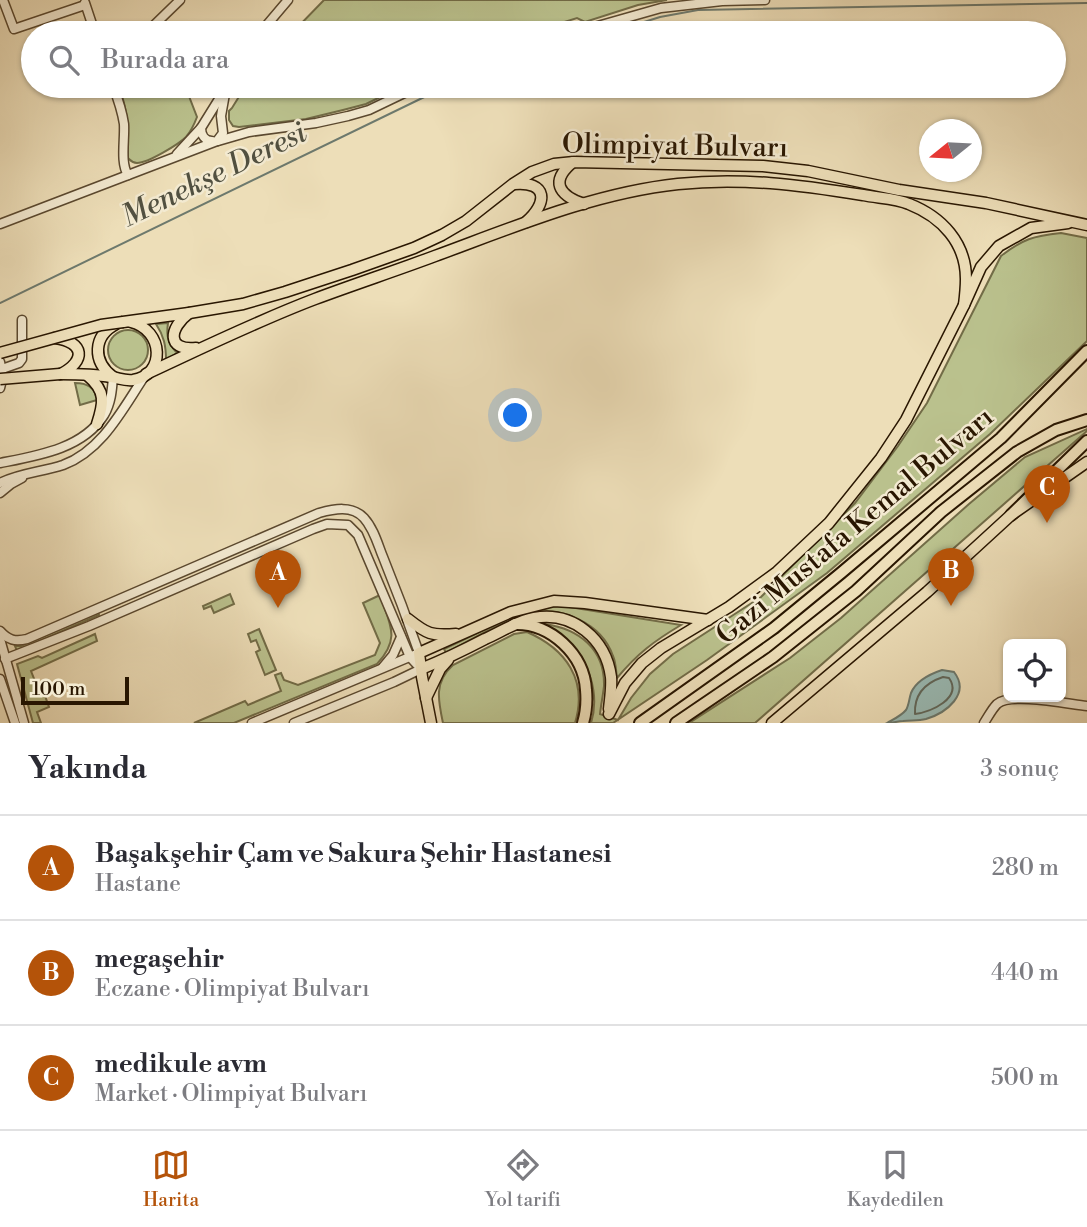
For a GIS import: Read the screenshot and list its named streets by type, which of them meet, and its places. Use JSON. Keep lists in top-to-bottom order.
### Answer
{
  "streets": {
    "highway": ["Gazi Mustafa Kemal Bulvarı"],
    "main road": ["Olimpiyat Bulvarı"]
  },
  "water": ["Menekşe Deresi"],
  "scale_bar": "100 m",
  "north": "left",
  "page": {
    "search": "Burada ara",
    "pins": ["C", "B", "A"],
    "scale": "100 m",
    "heading": ["Yakında", "3 sonuç"],
    "list": [
      {
        "mark": "A",
        "name": "Başakşehir Çam ve Sakura Şehir Hastanesi",
        "note": "Hastane",
        "value": "280 m"
      },
      {
        "mark": "B",
        "name": "megaşehir",
        "note": "Eczane · Olimpiyat Bulvarı",
        "value": "440 m"
      },
      {
        "mark": "C",
        "name": "medikule avm",
        "note": "Market · Olimpiyat Bulvarı",
        "value": "500 m"
      }
    ],
    "nav": ["Harita", "Yol tarifi", "Kaydedilen"]
  }
}
